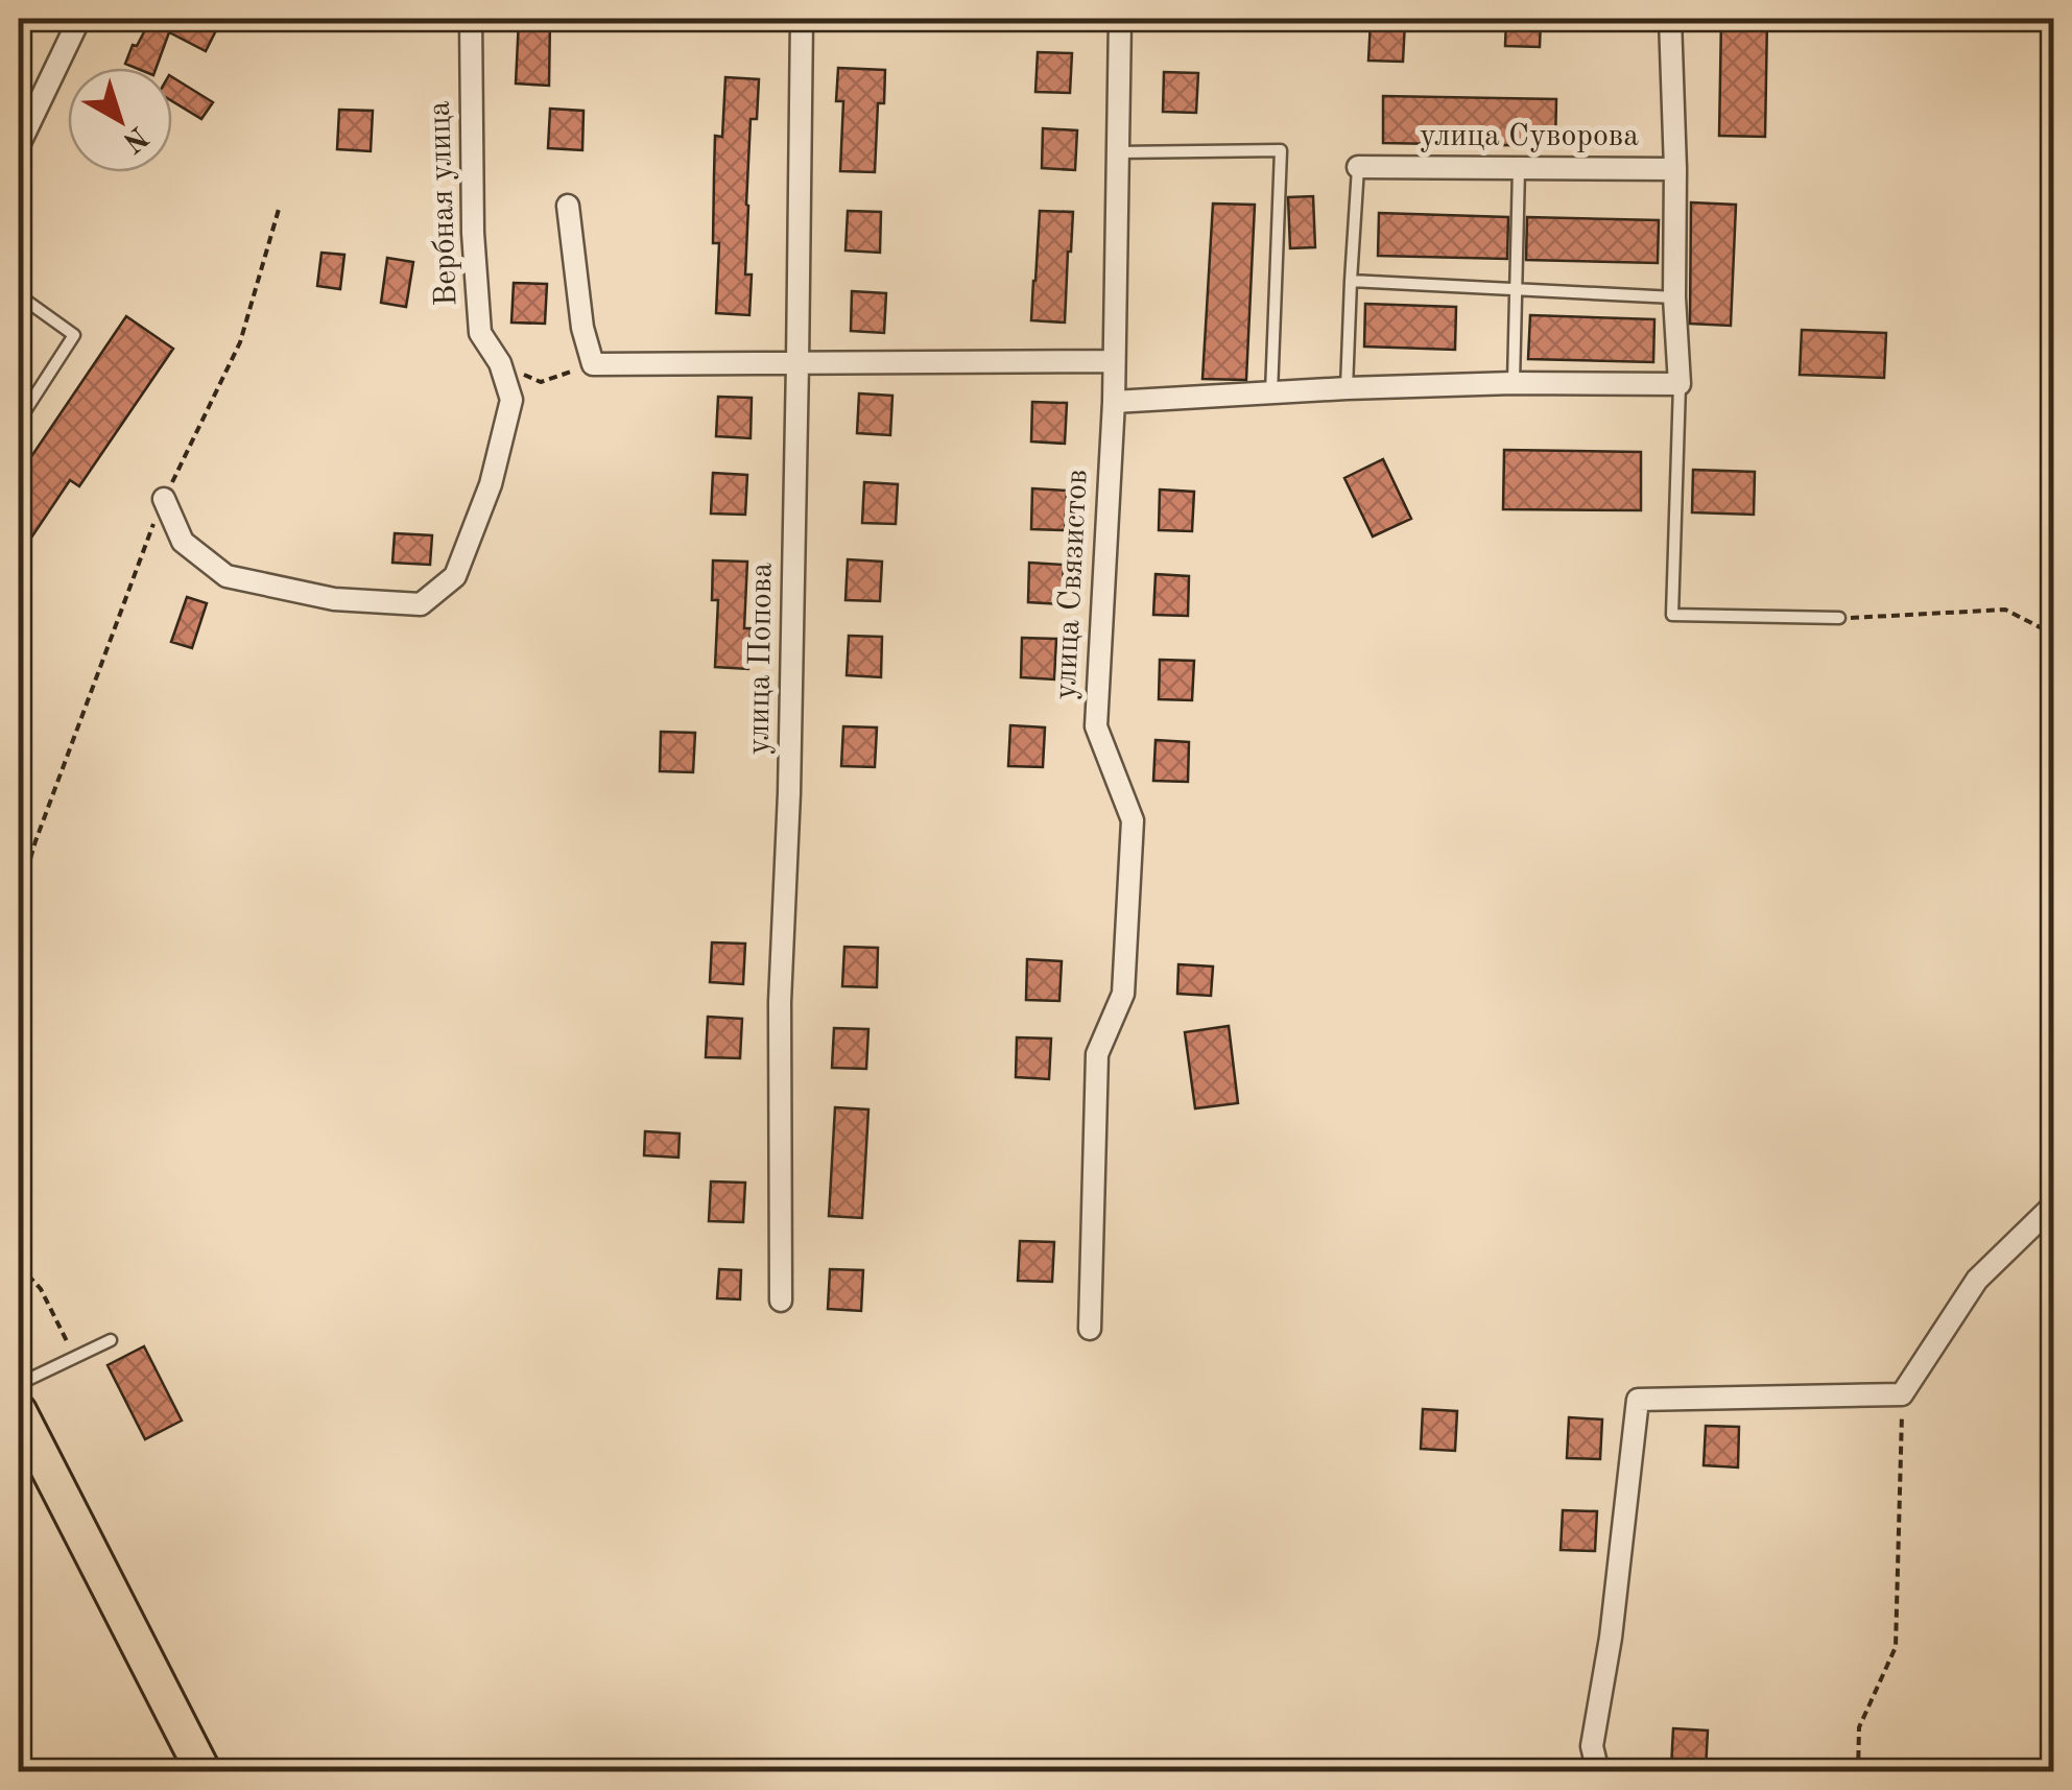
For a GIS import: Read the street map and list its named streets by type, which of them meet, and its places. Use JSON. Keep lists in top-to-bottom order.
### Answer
{
  "streets": {
    "street": [
      "улица Суворова",
      "Вербная улица",
      "улица Связистов",
      "улица Попова"
    ]
  },
  "north": "bottom right"
}
